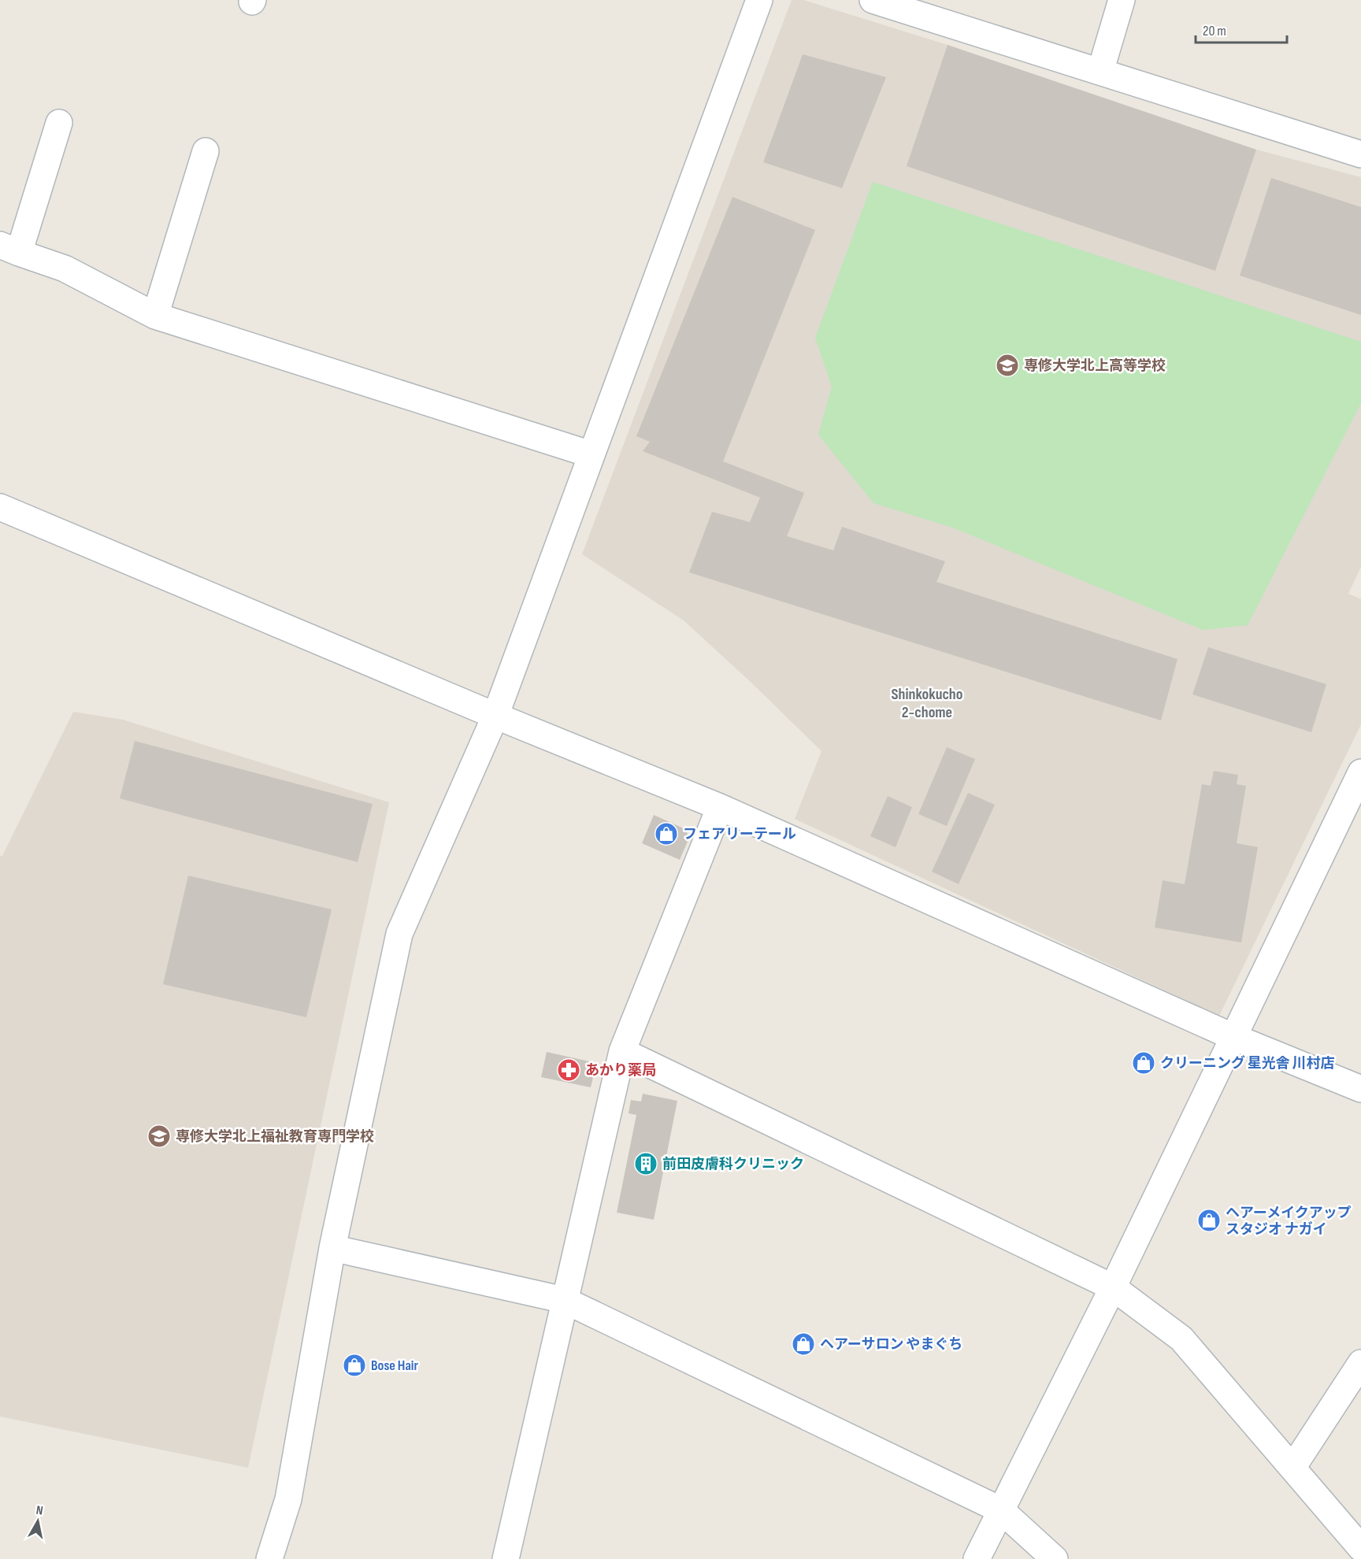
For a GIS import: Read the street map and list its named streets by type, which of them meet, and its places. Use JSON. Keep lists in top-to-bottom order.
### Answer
{
  "districts": ["Shinkokucho 2-chome"],
  "places": {
    "school or university": ["専修大学北上高等学校", "専修大学北上福祉教育専門学校"],
    "shop": [
      "フェアリーテール",
      "クリーニング 星光舎 川村店",
      "ヘアーメイクアップ スタジオ ナガイ",
      "ヘアーサロン やまぐち",
      "Bose Hair"
    ],
    "pharmacy": ["あかり薬局"],
    "building": ["前田皮膚科クリニック"]
  },
  "scale_bar": "20 m",
  "north": "top"
}
